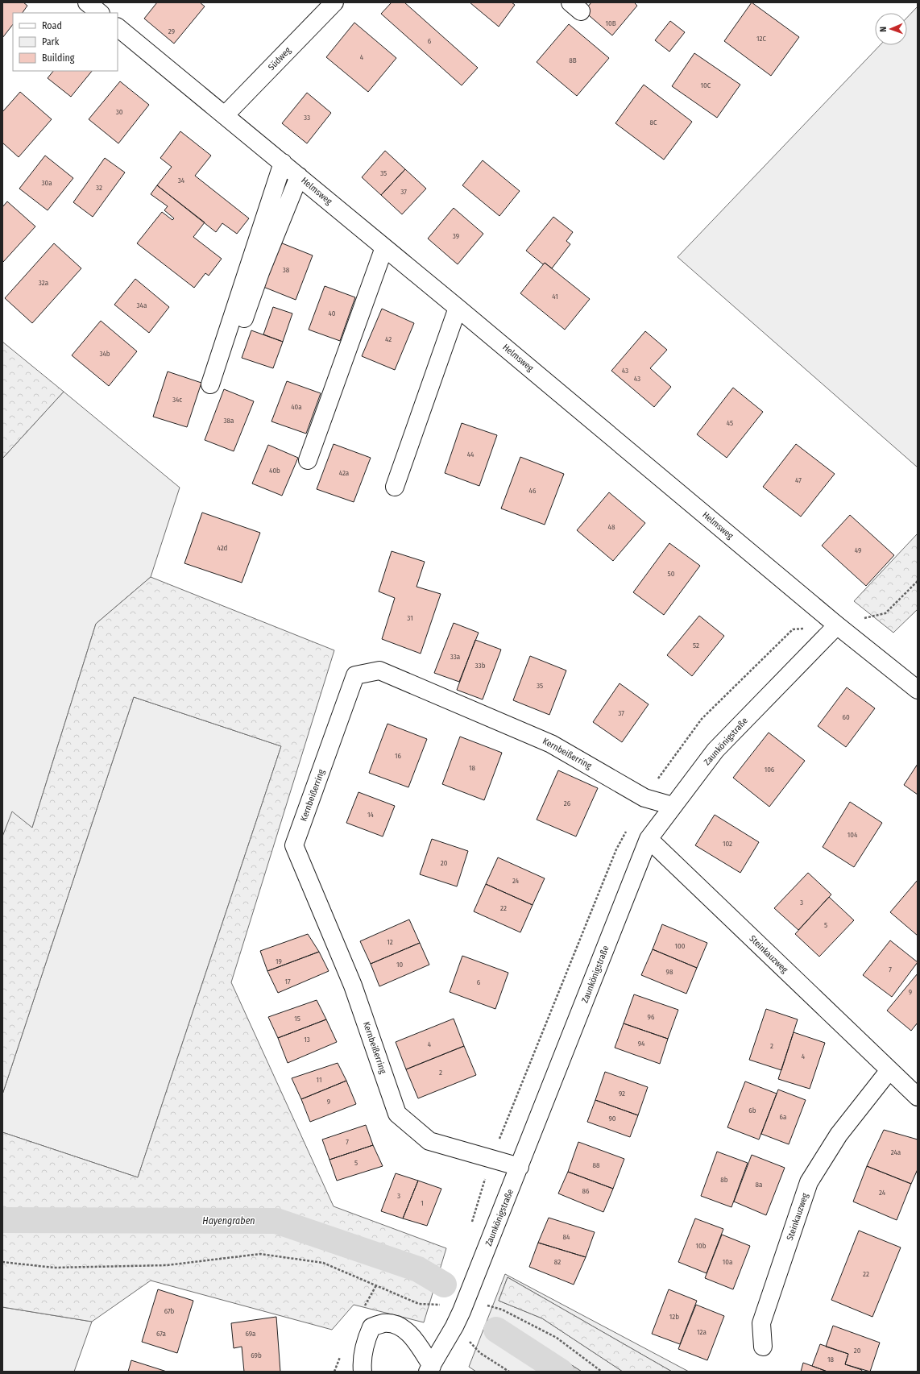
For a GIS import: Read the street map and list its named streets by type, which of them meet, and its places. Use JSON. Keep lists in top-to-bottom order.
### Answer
{
  "streets": {
    "street": [
      "Südweg",
      "Helmsweg",
      "Zaunkönigstraße",
      "Kernbeißerring",
      "Steinkauzweg"
    ]
  },
  "crossings": [
    ["Südweg", "Helmsweg"],
    ["Helmsweg", "Zaunkönigstraße"],
    ["Zaunkönigstraße", "Kernbeißerring"],
    ["Zaunkönigstraße", "Steinkauzweg"]
  ],
  "water": ["Hayengraben"],
  "house_numbers": [
    "10B",
    "29",
    "12C",
    "6",
    "4",
    "8B",
    "10C",
    "30",
    "33",
    "8C",
    "35",
    "34",
    "30a",
    "32",
    "37",
    "39",
    "38",
    "32a",
    "41",
    "34a",
    "40",
    "42",
    "34b",
    "43",
    "43",
    "34c",
    "40a",
    "38a",
    "45",
    "44",
    "40b",
    "42a",
    "47",
    "46",
    "48",
    "42d",
    "49",
    "50",
    "31",
    "52",
    "33a",
    "33b",
    "35",
    "37",
    "60",
    "16",
    "18",
    "106",
    "26",
    "14",
    "104",
    "102",
    "20",
    "24",
    "3",
    "22",
    "5",
    "12",
    "100",
    "19",
    "10",
    "7",
    "98",
    "17",
    "6",
    "9",
    "96",
    "15",
    "13",
    "94",
    "4",
    "2",
    "4",
    "2",
    "11",
    "92",
    "9",
    "6b",
    "6a",
    "90",
    "7",
    "24a",
    "5",
    "88",
    "8b",
    "8a",
    "86",
    "24",
    "3",
    "1",
    "84",
    "10b",
    "82",
    "10a",
    "22",
    "67b",
    "12b",
    "12a",
    "67a",
    "69a",
    "20",
    "69b",
    "18"
  ],
  "legend": ["Road", "Park", "Building"],
  "north": "left"
}
